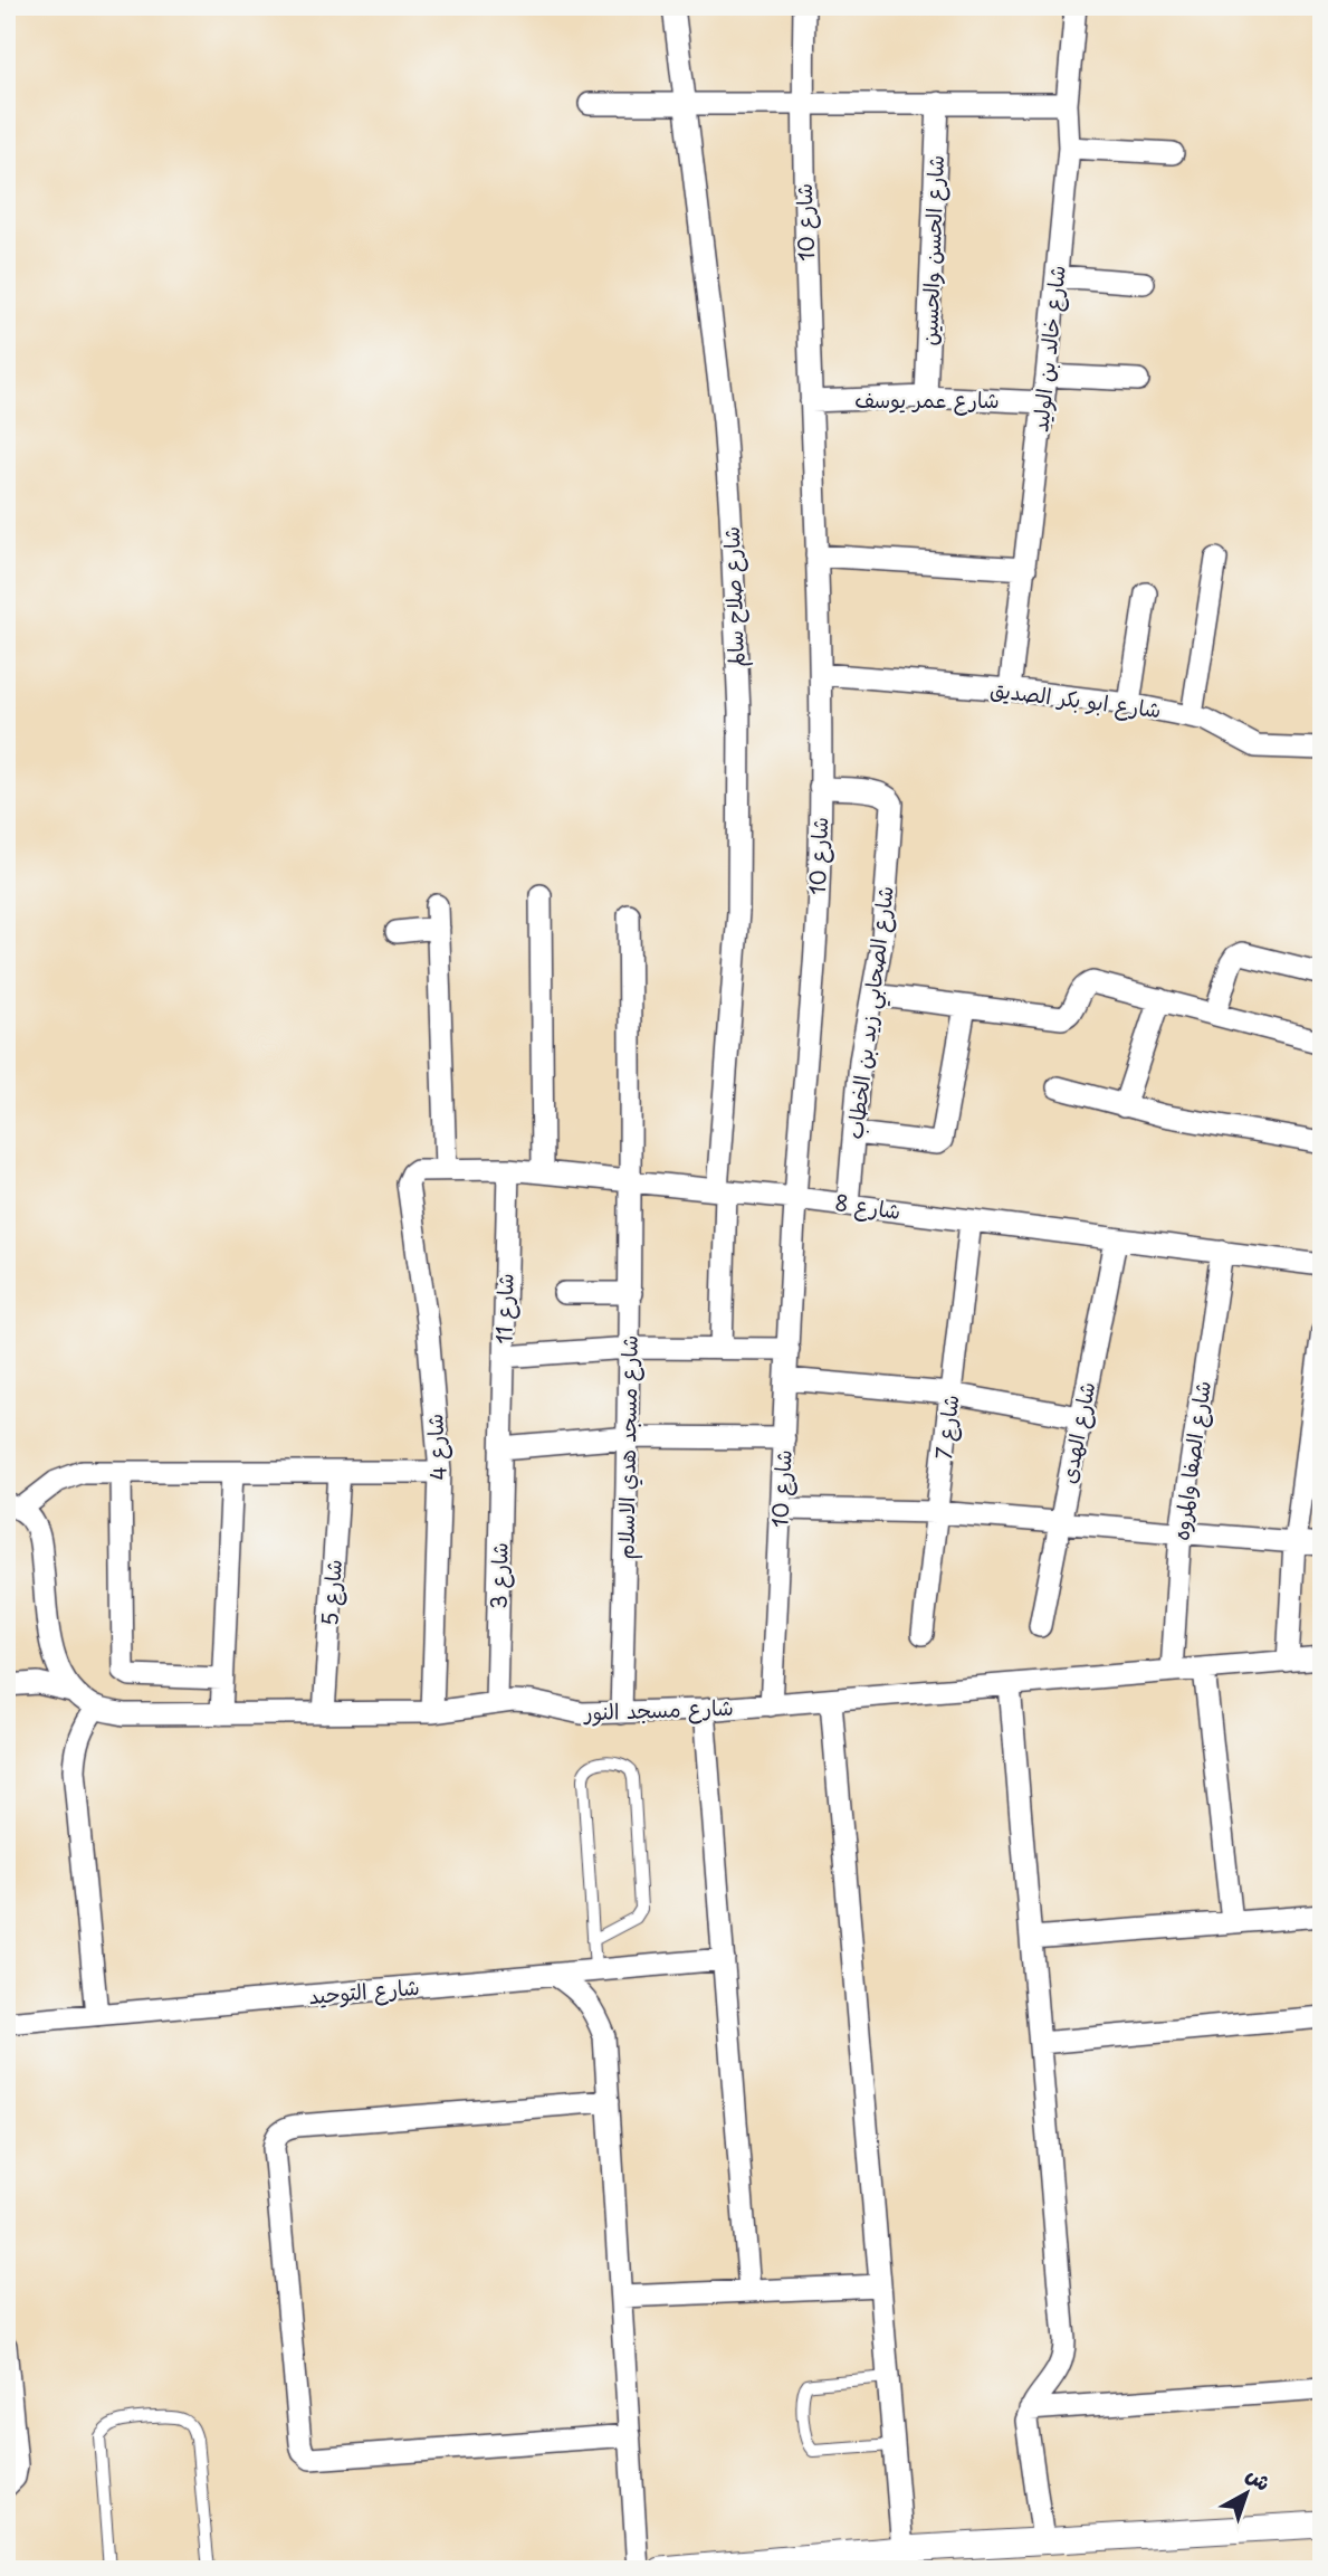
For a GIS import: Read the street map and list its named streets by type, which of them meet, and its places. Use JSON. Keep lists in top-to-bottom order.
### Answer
{
  "streets": {
    "street": [
      "شارع 10",
      "شارع الحسن والحسين",
      "شارع خالد بن الوليد",
      "شارع عمر يوسف",
      "شارع صلاح سالم",
      "شارع ابو بكر الصديق",
      "شارع الصحابي زيد بن الخطاب",
      "شارع 8",
      "شارع 11",
      "شارع 7",
      "شارع الهدى",
      "شارع 4",
      "شارع مسجد هدي الاسلام",
      "شارع الصفا والمروه",
      "شارع 3",
      "شارع 5",
      "شارع مسجد النور",
      "شارع التوحيد"
    ]
  },
  "crossings": [
    ["شارع 10", "شارع عمر يوسف"],
    ["شارع 10", "شارع ابو بكر الصديق"],
    ["شارع 10", "شارع الصحابي زيد بن الخطاب"],
    ["شارع 10", "شارع 8"],
    ["شارع 10", "شارع مسجد النور"],
    ["شارع الحسن والحسين", "شارع عمر يوسف"],
    ["شارع خالد بن الوليد", "شارع عمر يوسف"],
    ["شارع خالد بن الوليد", "شارع ابو بكر الصديق"],
    ["شارع صلاح سالم", "شارع 8"],
    ["شارع الصحابي زيد بن الخطاب", "شارع 8"],
    ["شارع 8", "شارع 11"],
    ["شارع 8", "شارع 7"],
    ["شارع 8", "شارع الهدى"],
    ["شارع 8", "شارع 4"],
    ["شارع 8", "شارع مسجد هدي الاسلام"],
    ["شارع 8", "شارع الصفا والمروه"],
    ["شارع 11", "شارع 3"],
    ["شارع 4", "شارع مسجد النور"],
    ["شارع مسجد هدي الاسلام", "شارع مسجد النور"],
    ["شارع الصفا والمروه", "شارع مسجد النور"],
    ["شارع 3", "شارع مسجد النور"],
    ["شارع 5", "شارع مسجد النور"]
  ],
  "north": "top right"
}
